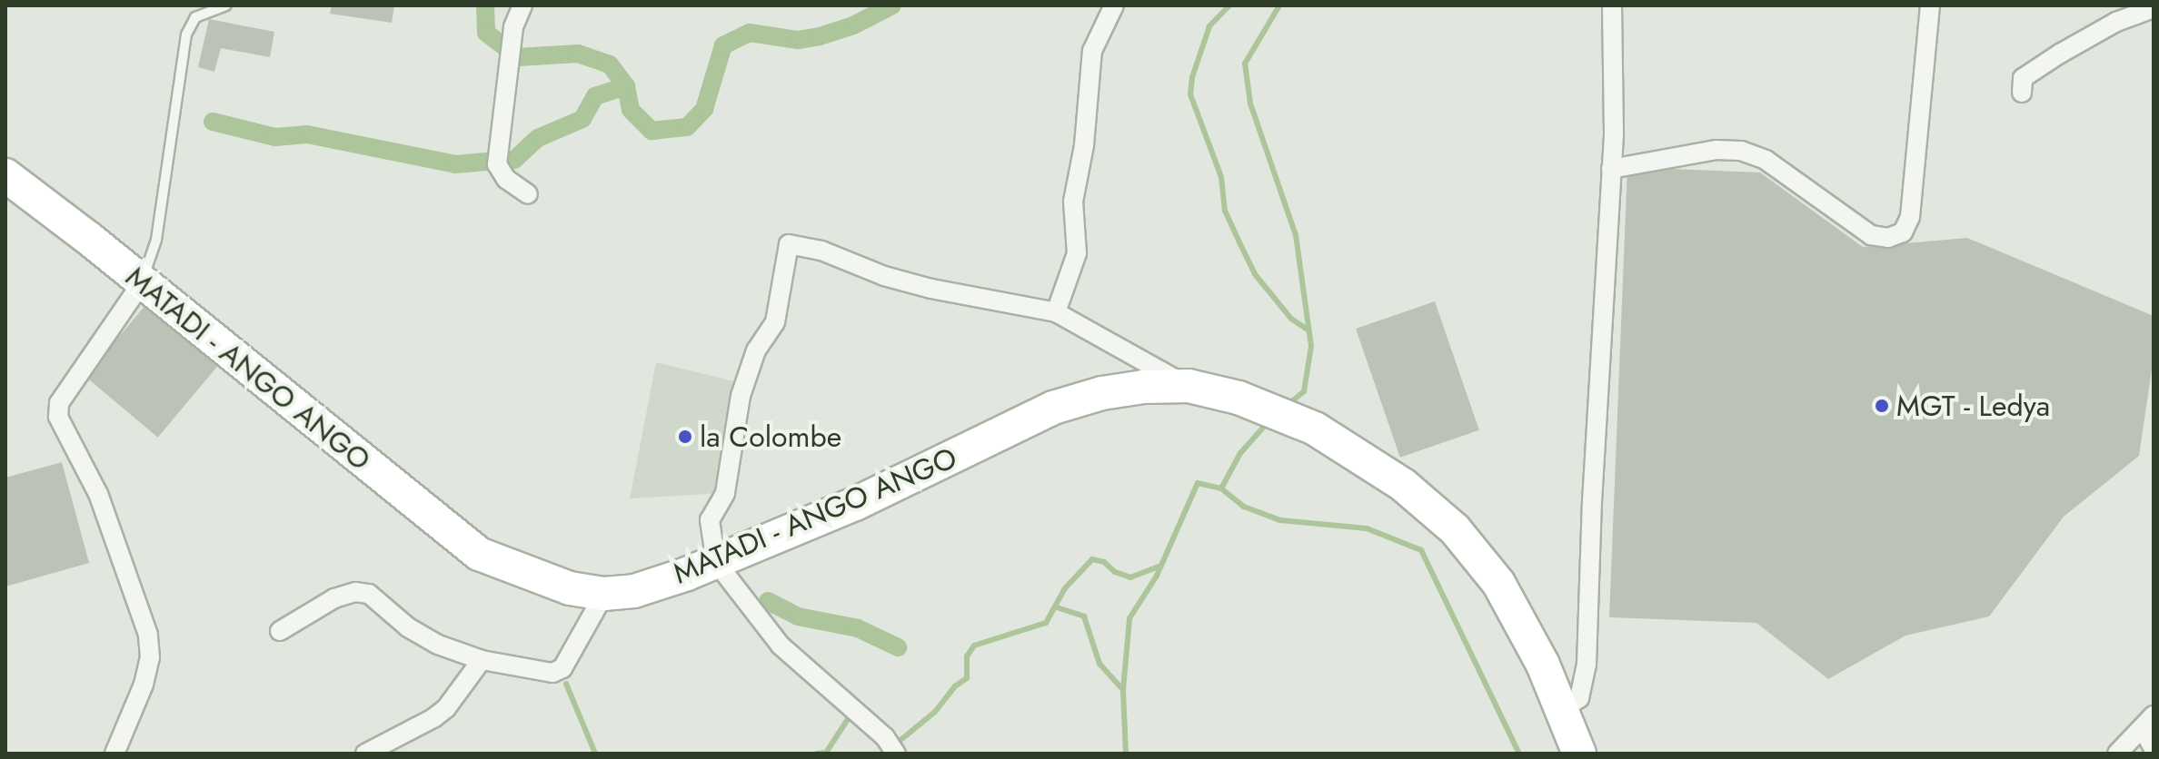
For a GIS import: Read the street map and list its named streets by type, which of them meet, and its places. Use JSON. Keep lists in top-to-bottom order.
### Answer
{
  "streets": {
    "highway": ["MATADI - ANGO ANGO"]
  },
  "places": ["MGT - Ledya", "la Colombe"]
}
